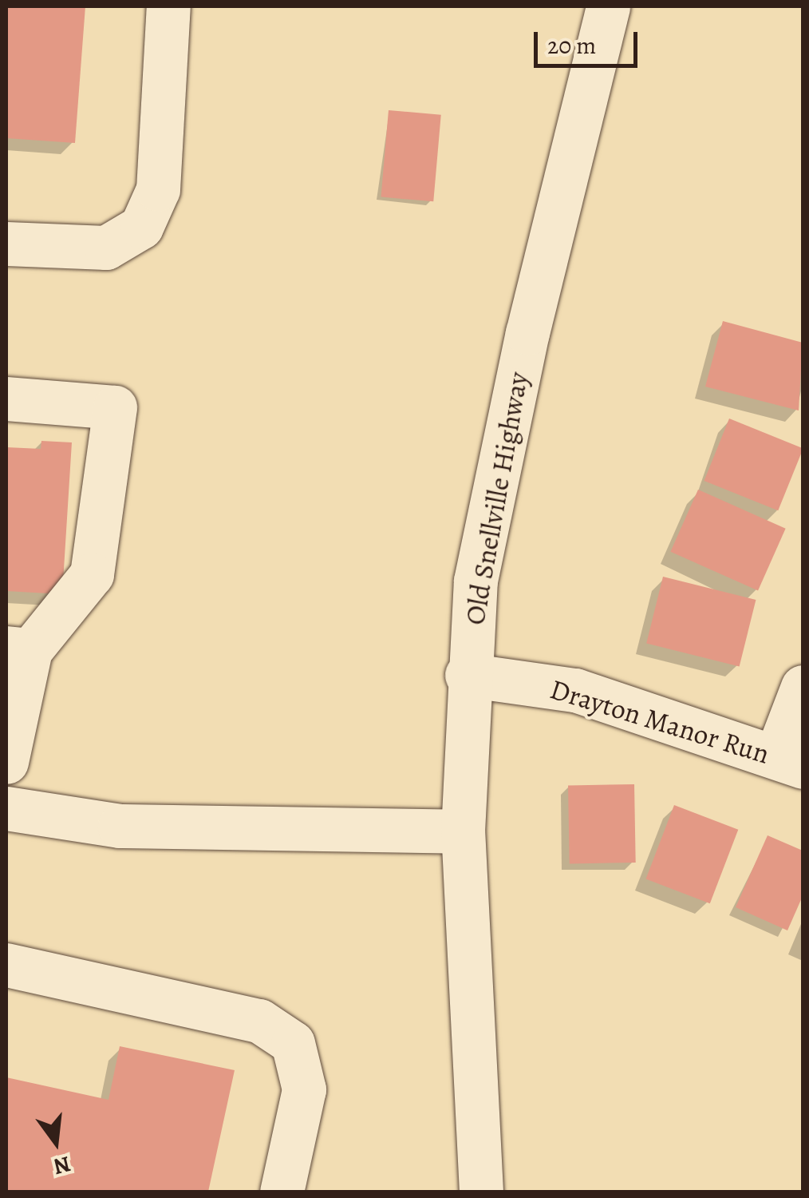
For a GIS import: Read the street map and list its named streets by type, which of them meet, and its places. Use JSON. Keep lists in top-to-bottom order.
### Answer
{
  "streets": {
    "street": ["Old Snellville Highway", "Drayton Manor Run"]
  },
  "crossings": [
    ["Old Snellville Highway", "Drayton Manor Run"]
  ],
  "scale_bar": "20 m",
  "north": "bottom"
}
